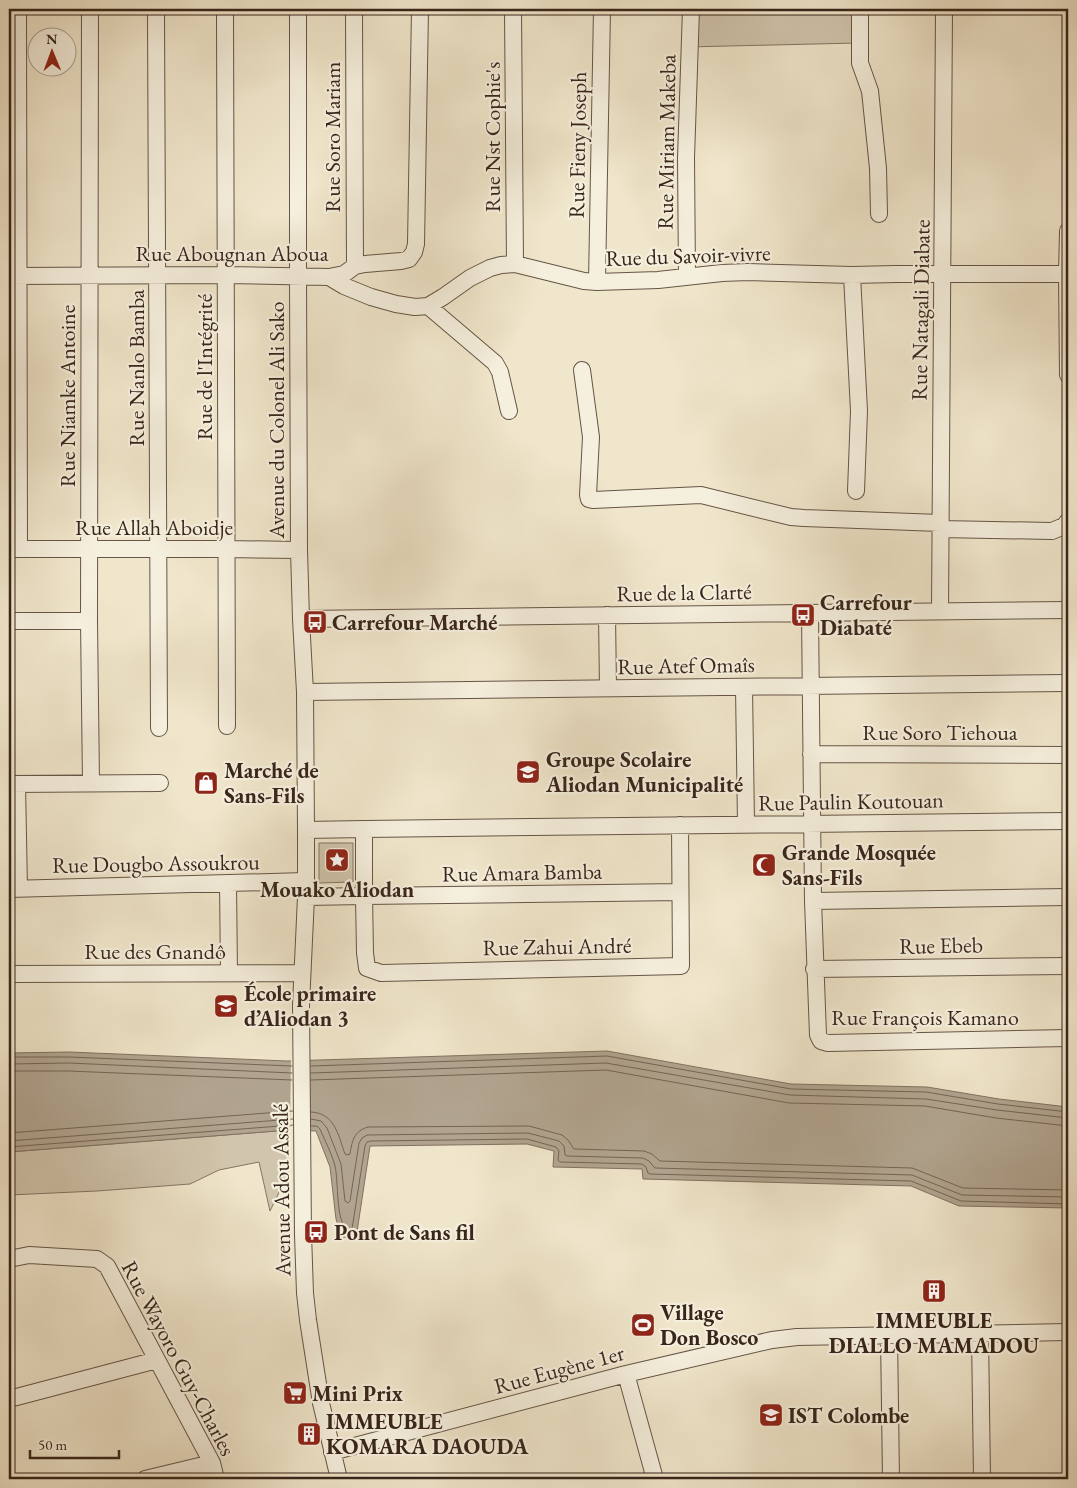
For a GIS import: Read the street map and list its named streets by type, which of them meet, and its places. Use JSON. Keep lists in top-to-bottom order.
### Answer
{
  "streets": {
    "street": [
      "Rue Soro Mariam",
      "Rue Nst Cophie's",
      "Rue Miriam Makeba",
      "Rue Fieny Joseph",
      "Rue Abougnan Aboua",
      "Rue du Savoir-vivre",
      "Rue Natagali Diabate",
      "Rue de l'Intégrité",
      "Rue Nanlo Bamba",
      "Rue Niamke Antoine",
      "Avenue du Colonel Ali Sako",
      "Rue Allah Aboidje",
      "Rue de la Clarté",
      "Rue Atef Omaîs",
      "Rue Soro Tiehoua",
      "Rue Paulin Koutouan",
      "Rue Dougbo Assoukrou",
      "Rue Amara Bamba",
      "Rue Ebeb",
      "Rue Zahui André",
      "Rue des Gnandô",
      "Rue François Kamano",
      "Avenue Adou Assalé",
      "Rue Wayoro Guy-Charles",
      "Rue Eugène 1er"
    ]
  },
  "crossings": [
    ["Rue Soro Mariam", "Rue Abougnan Aboua"],
    ["Rue Nst Cophie's", "Rue du Savoir-vivre"],
    ["Rue Miriam Makeba", "Rue du Savoir-vivre"],
    ["Rue Fieny Joseph", "Rue du Savoir-vivre"],
    ["Rue Abougnan Aboua", "Rue de l'Intégrité"],
    ["Rue Abougnan Aboua", "Rue Nanlo Bamba"],
    ["Rue Abougnan Aboua", "Rue Niamke Antoine"],
    ["Rue Abougnan Aboua", "Avenue du Colonel Ali Sako"],
    ["Rue du Savoir-vivre", "Rue Natagali Diabate"],
    ["Rue Natagali Diabate", "Rue de la Clarté"],
    ["Rue de l'Intégrité", "Rue Allah Aboidje"],
    ["Rue Nanlo Bamba", "Rue Allah Aboidje"],
    ["Rue Niamke Antoine", "Rue Allah Aboidje"],
    ["Avenue du Colonel Ali Sako", "Rue Allah Aboidje"],
    ["Avenue du Colonel Ali Sako", "Rue de la Clarté"],
    ["Avenue du Colonel Ali Sako", "Rue Atef Omaîs"],
    ["Avenue du Colonel Ali Sako", "Rue Paulin Koutouan"],
    ["Avenue du Colonel Ali Sako", "Rue Dougbo Assoukrou"],
    ["Avenue du Colonel Ali Sako", "Avenue Adou Assalé"],
    ["Rue de la Clarté", "Rue François Kamano"],
    ["Rue Atef Omaîs", "Rue François Kamano"],
    ["Rue Soro Tiehoua", "Rue François Kamano"],
    ["Rue Paulin Koutouan", "Rue Zahui André"],
    ["Rue Paulin Koutouan", "Rue François Kamano"],
    ["Rue Dougbo Assoukrou", "Rue Amara Bamba"],
    ["Rue Dougbo Assoukrou", "Rue Zahui André"],
    ["Rue Dougbo Assoukrou", "Avenue Adou Assalé"],
    ["Rue Amara Bamba", "Rue Zahui André"],
    ["Rue Ebeb", "Rue François Kamano"],
    ["Rue des Gnandô", "Avenue Adou Assalé"],
    ["Avenue Adou Assalé", "Rue Eugène 1er"]
  ],
  "places": {
    "bus stop": ["Carrefour Diabaté", "Carrefour Marché", "Pont de Sans fil"],
    "school or university": ["Groupe Scolaire Aliodan Municipalité", "École primaire d’Aliodan 3", "IST Colombe"],
    "shop": ["Marché de Sans-Fils"],
    "place": ["Mouako Aliodan"],
    "mosque": ["Grande Mosquée Sans-Fils"],
    "building": ["IMMEUBLE DIALLO MAMADOU", "IMMEUBLE KOMARA DAOUDA"],
    "sports": ["Village Don Bosco"],
    "supermarket": ["Mini Prix"]
  },
  "scale_bar": "50 m",
  "north": "top"
}
